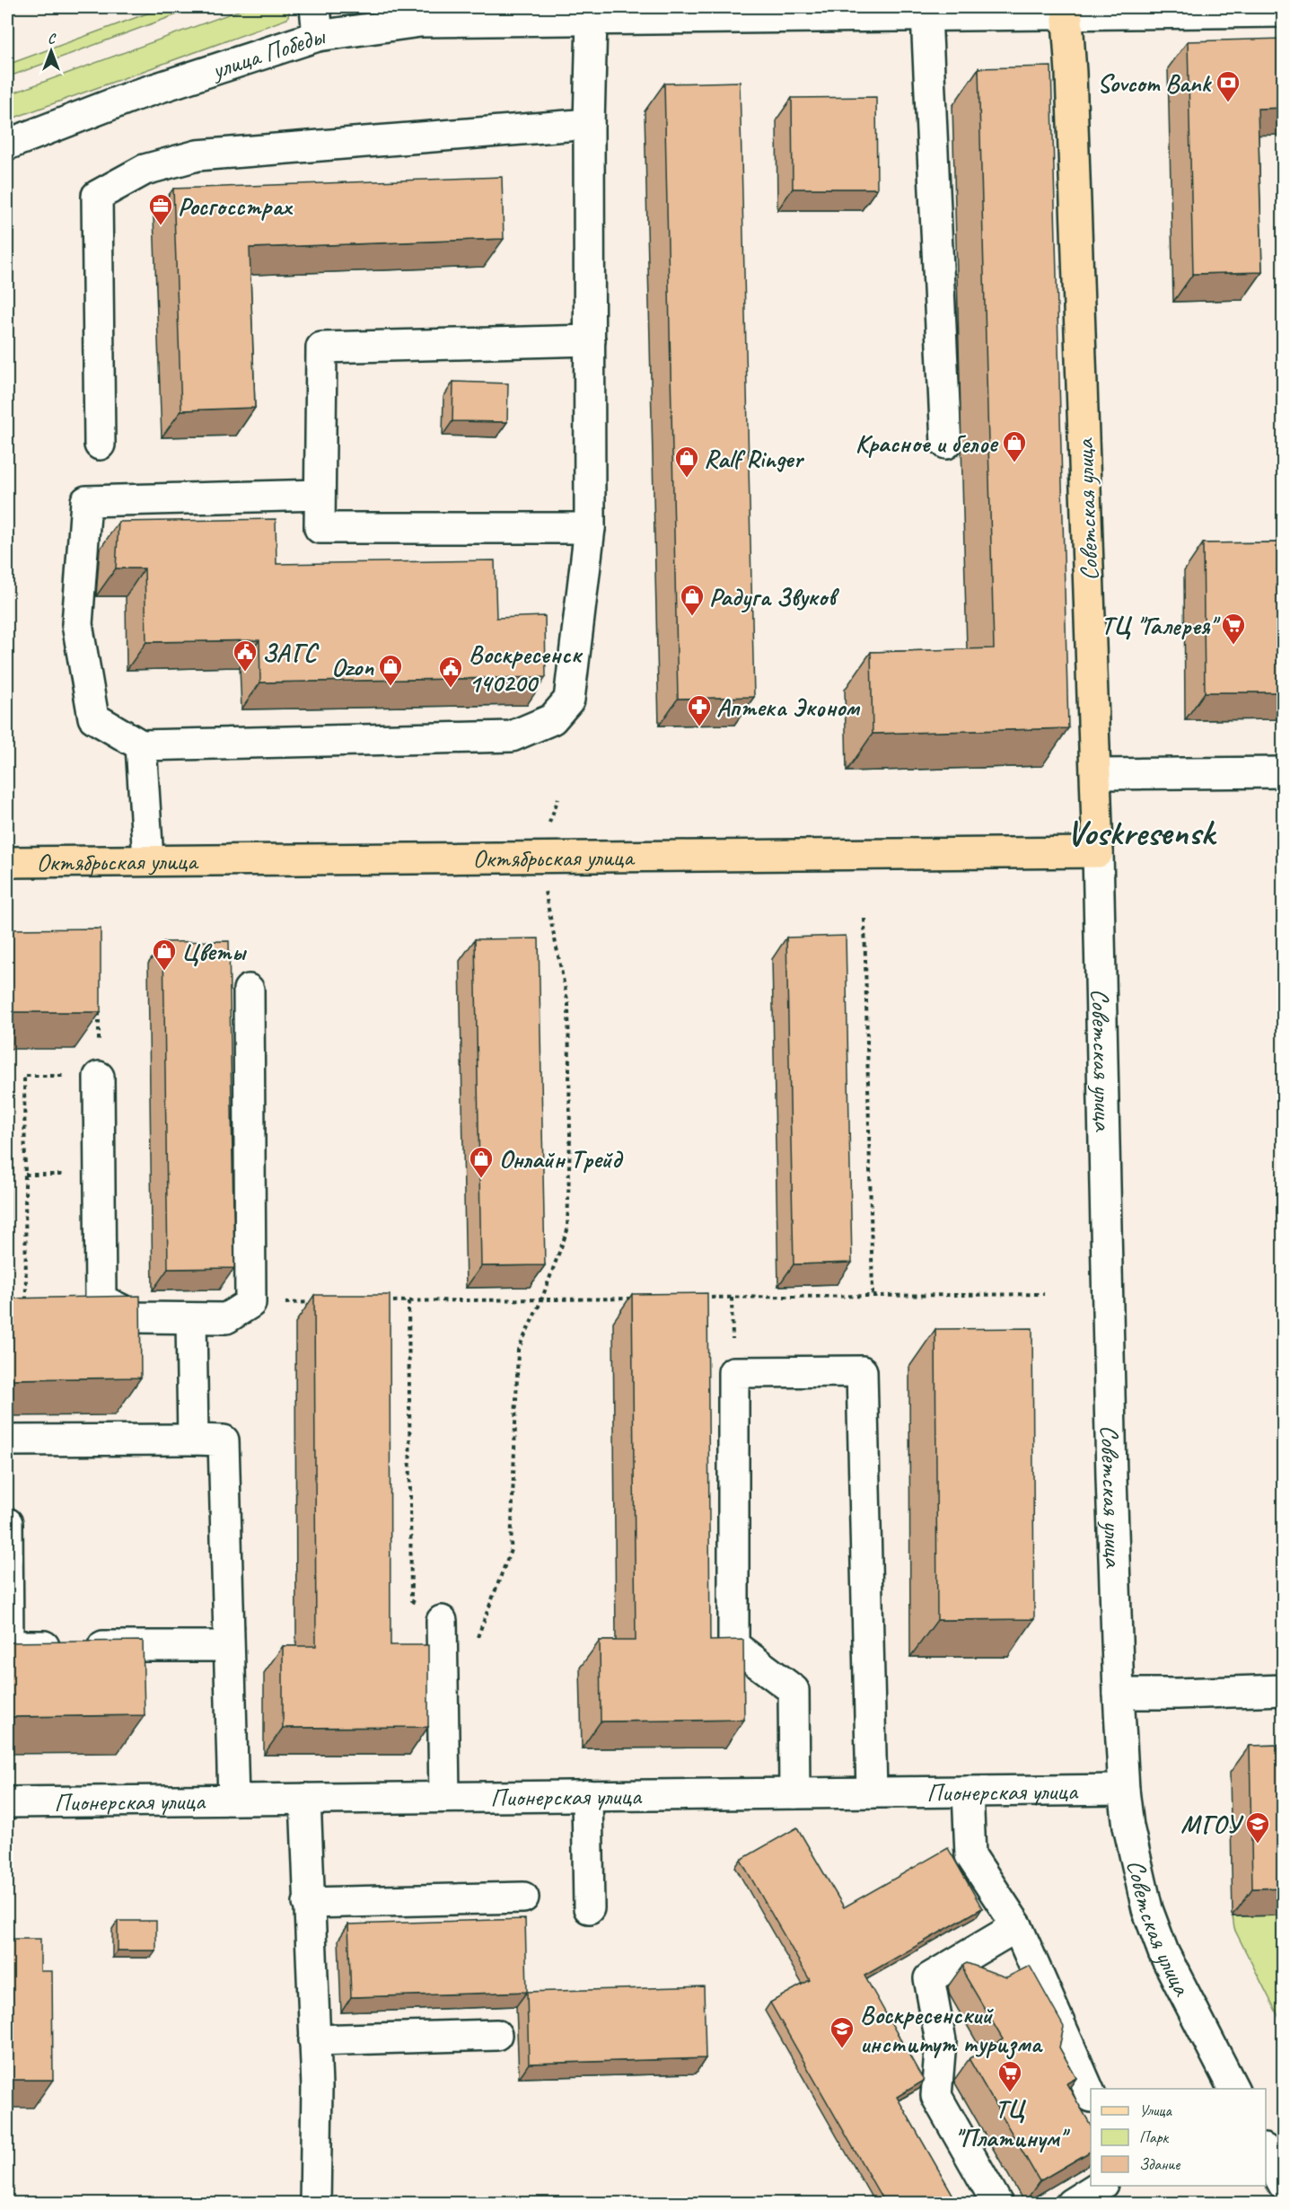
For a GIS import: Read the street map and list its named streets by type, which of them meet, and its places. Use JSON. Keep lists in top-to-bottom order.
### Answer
{
  "streets": {
    "main road": ["Советская улица", "Октябрьская улица"],
    "street": ["улица Победы", "Пионерская улица"]
  },
  "crossings": [
    ["улица Победы", "Советская улица"],
    ["Советская улица", "Октябрьская улица"],
    ["Советская улица", "Пионерская улица"]
  ],
  "districts": ["Voskresensk"],
  "places": {
    "bank": ["Sovcom Bank"],
    "office": ["Росгосстрах"],
    "shop": [
      "Красное и белое",
      "Ralf Ringer",
      "Радуга Звуков",
      "Ozon",
      "Цветы",
      "Онлайн Трейд"
    ],
    "supermarket": ["ТЦ \"Галерея\"", "ТЦ \"Платинум\""],
    "public building": ["ЗАГС", "Воскресенск 140200"],
    "pharmacy": ["Аптека Эконом"],
    "school or university": ["МГОУ", "Воскресенский институт туризма"]
  },
  "legend": ["Улица", "Парк", "Здание"],
  "north": "top"
}
